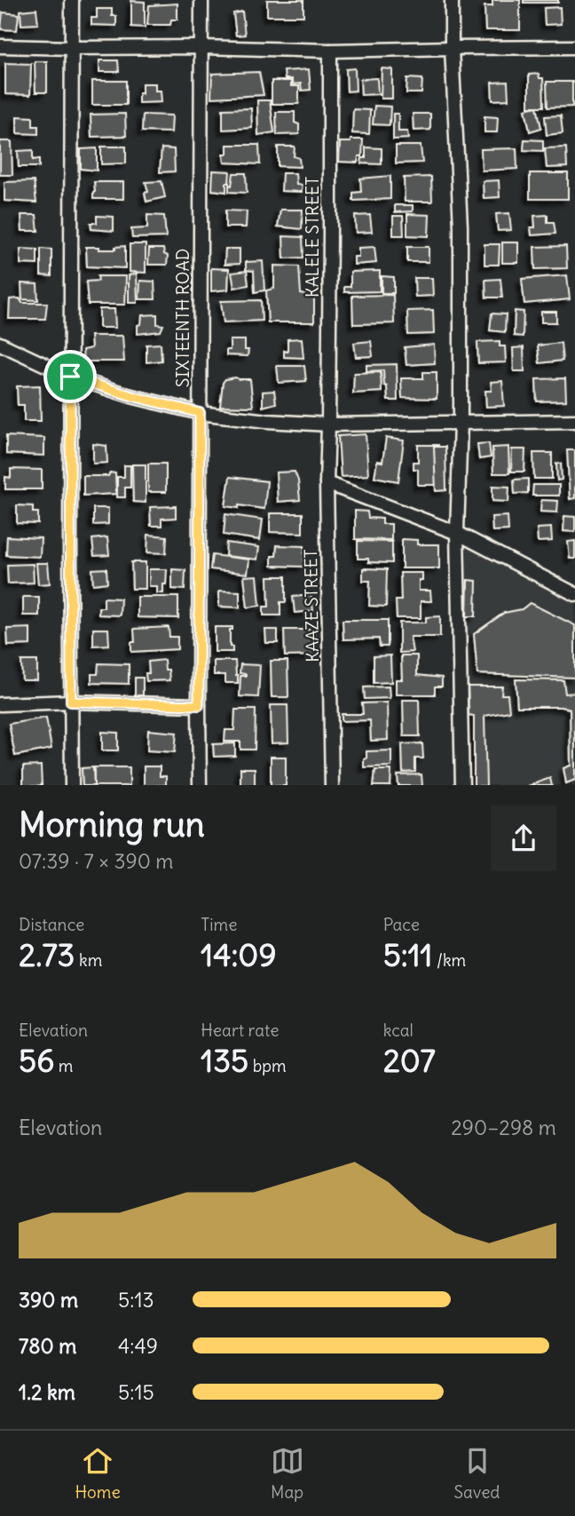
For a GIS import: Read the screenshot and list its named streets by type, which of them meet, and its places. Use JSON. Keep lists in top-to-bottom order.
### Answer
{
  "streets": {
    "street": ["KALELE STREET", "SIXTEENTH ROAD", "KAAZE STREET"]
  },
  "crossings": [
    ["KALELE STREET", "KAAZE STREET"]
  ],
  "page": {
    "heading": ["Morning run", "07:39 · 7 × 390 m"],
    "stats": [
      ["Distance", "2.73 km"],
      ["Time", "14:09"],
      ["Pace", "5:11 /km"],
      ["Elevation", "56 m"],
      ["Heart rate", "135 bpm"],
      ["kcal", "207"]
    ],
    "chart": ["Elevation", "290–298 m"],
    "list": [
      {
        "name": "390 m",
        "note": "5:13"
      },
      {
        "name": "780 m",
        "note": "4:49"
      },
      {
        "name": "1.2 km",
        "note": "5:15"
      }
    ],
    "tabs": ["Home", "Map", "Saved"]
  }
}
